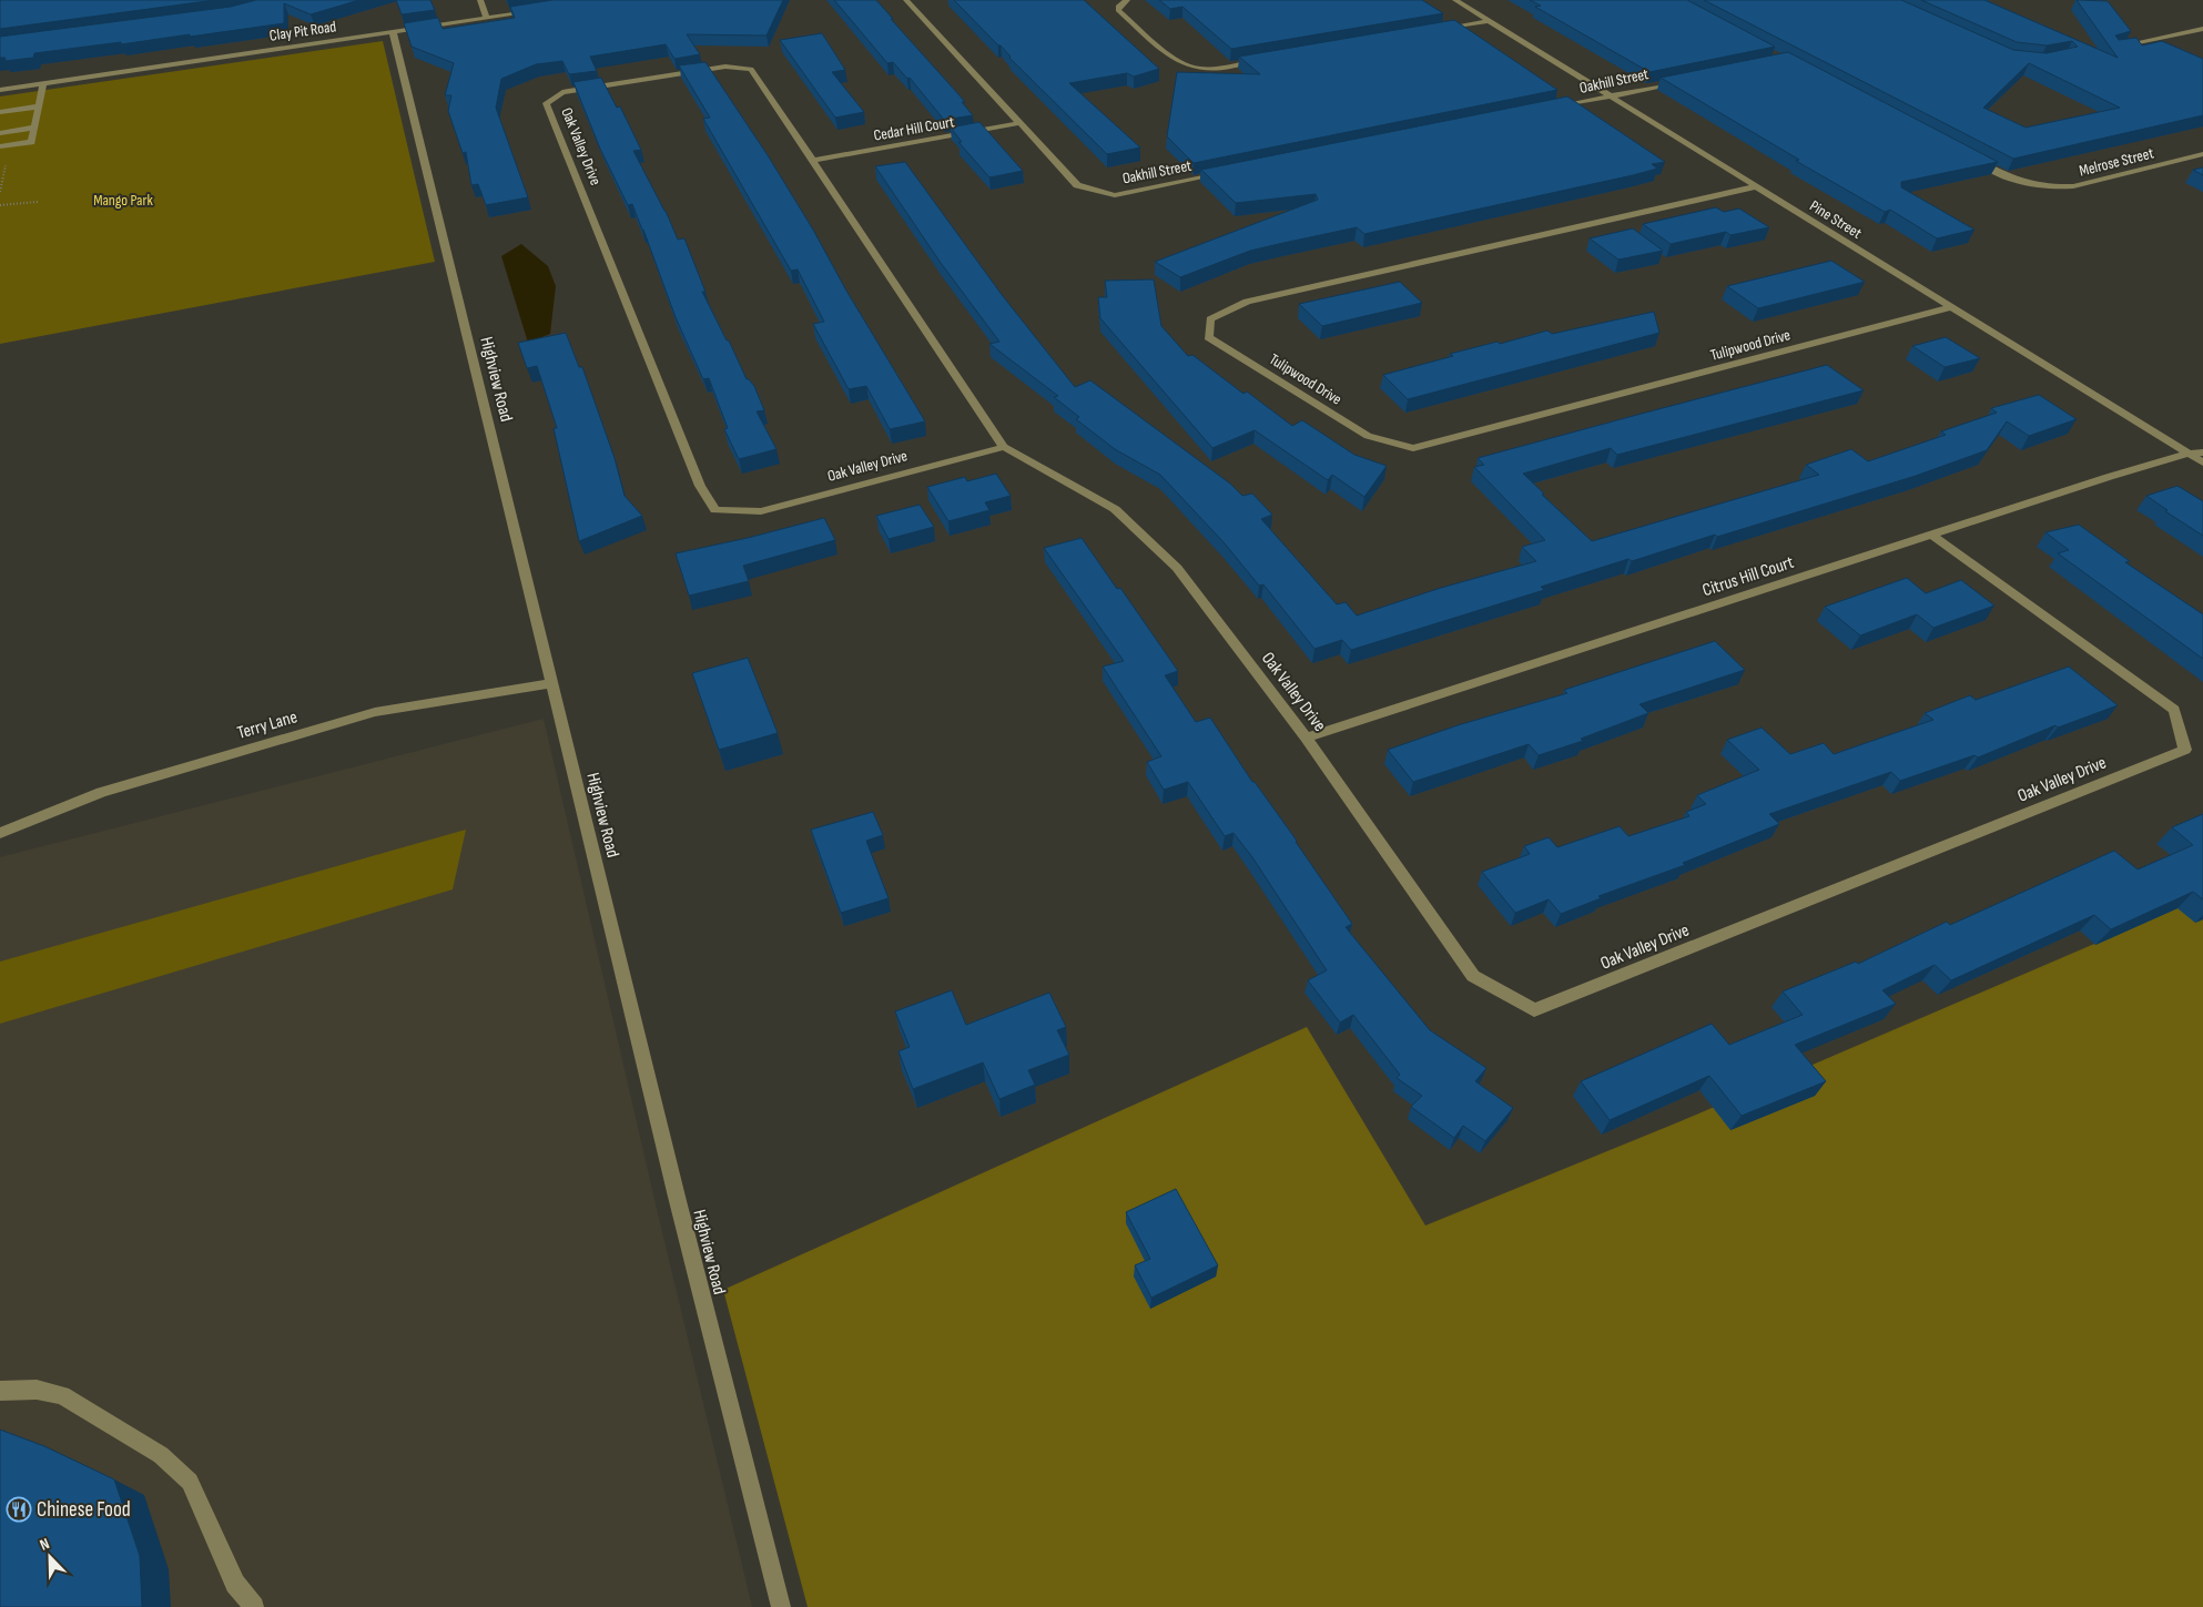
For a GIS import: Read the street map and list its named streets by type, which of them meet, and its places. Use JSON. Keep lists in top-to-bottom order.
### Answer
{
  "streets": {
    "street": [
      "Clay Pit Road",
      "Oakhill Street",
      "Cedar Hill Court",
      "Oak Valley Drive",
      "Melrose Street",
      "Pine Street",
      "Tulipwood Drive",
      "Highview Road",
      "Citrus Hill Court",
      "Terry Lane"
    ]
  },
  "crossings": [
    ["Clay Pit Road", "Highview Road"],
    ["Oakhill Street", "Cedar Hill Court"],
    ["Oakhill Street", "Pine Street"],
    ["Cedar Hill Court", "Oak Valley Drive"],
    ["Oak Valley Drive", "Citrus Hill Court"],
    ["Pine Street", "Tulipwood Drive"],
    ["Pine Street", "Citrus Hill Court"],
    ["Highview Road", "Terry Lane"]
  ],
  "parks": ["Mango Park"],
  "places": {
    "restaurant": ["Chinese Food"]
  },
  "north": "top left"
}
